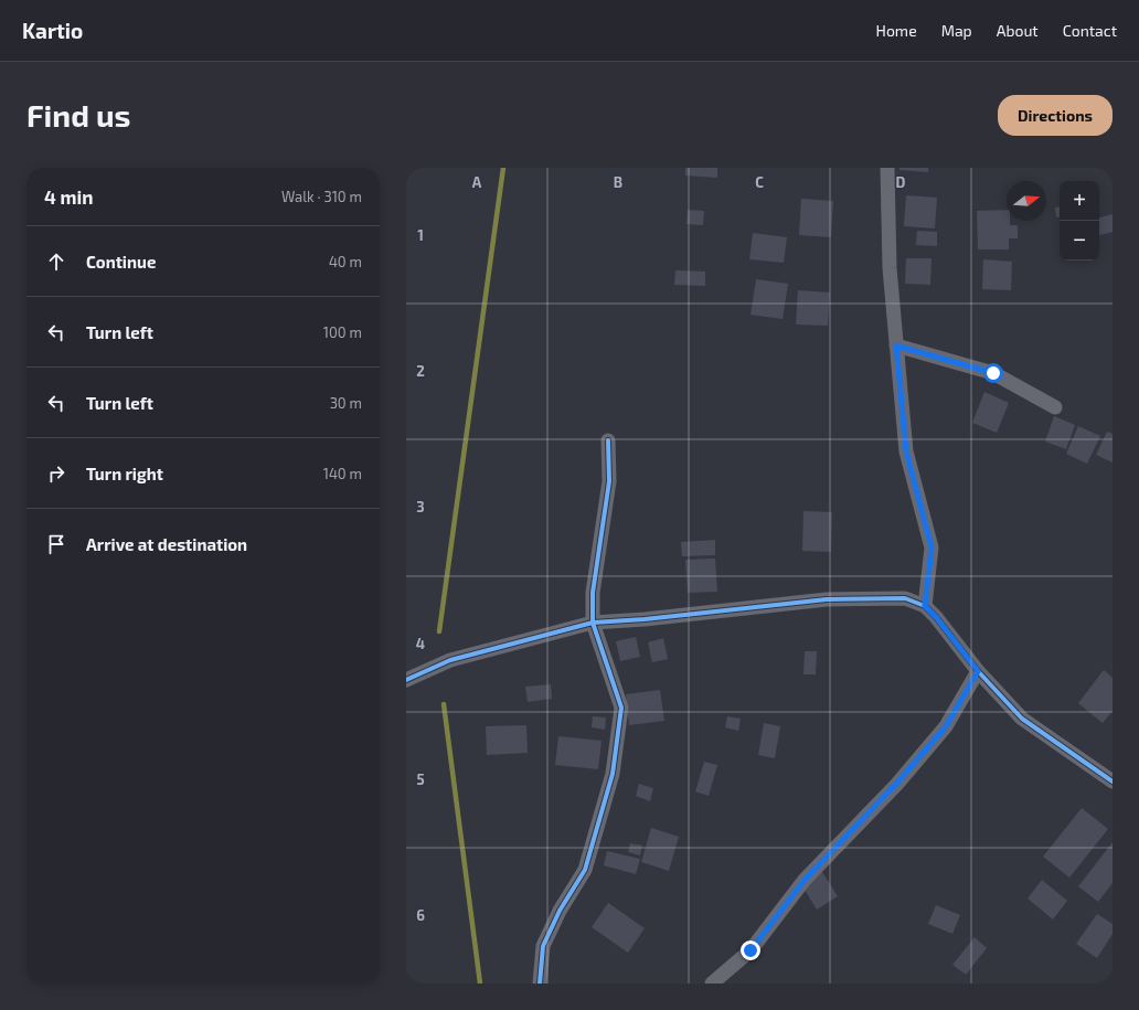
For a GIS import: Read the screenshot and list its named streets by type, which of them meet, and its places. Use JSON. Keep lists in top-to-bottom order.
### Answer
{
  "north": "right",
  "page": {
    "header": "Kartio",
    "nav": [
      "Home",
      "Map",
      "About",
      "Contact"
    ],
    "buttons": "Directions",
    "title": "Find us",
    "heading": ["4 min", "Walk · 310 m"],
    "map_buttons": ["+", "−"],
    "list": [
      ["Continue", "40 m"],
      ["Turn left", "100 m"],
      ["Turn left", "30 m"],
      ["Turn right", "140 m"],
      "Arrive at destination"
    ]
  },
  "grid": {
    "columns": [
      "A",
      "B",
      "C",
      "D"
    ],
    "rows": [
      "1",
      "2",
      "3",
      "4",
      "5",
      "6"
    ]
  }
}
